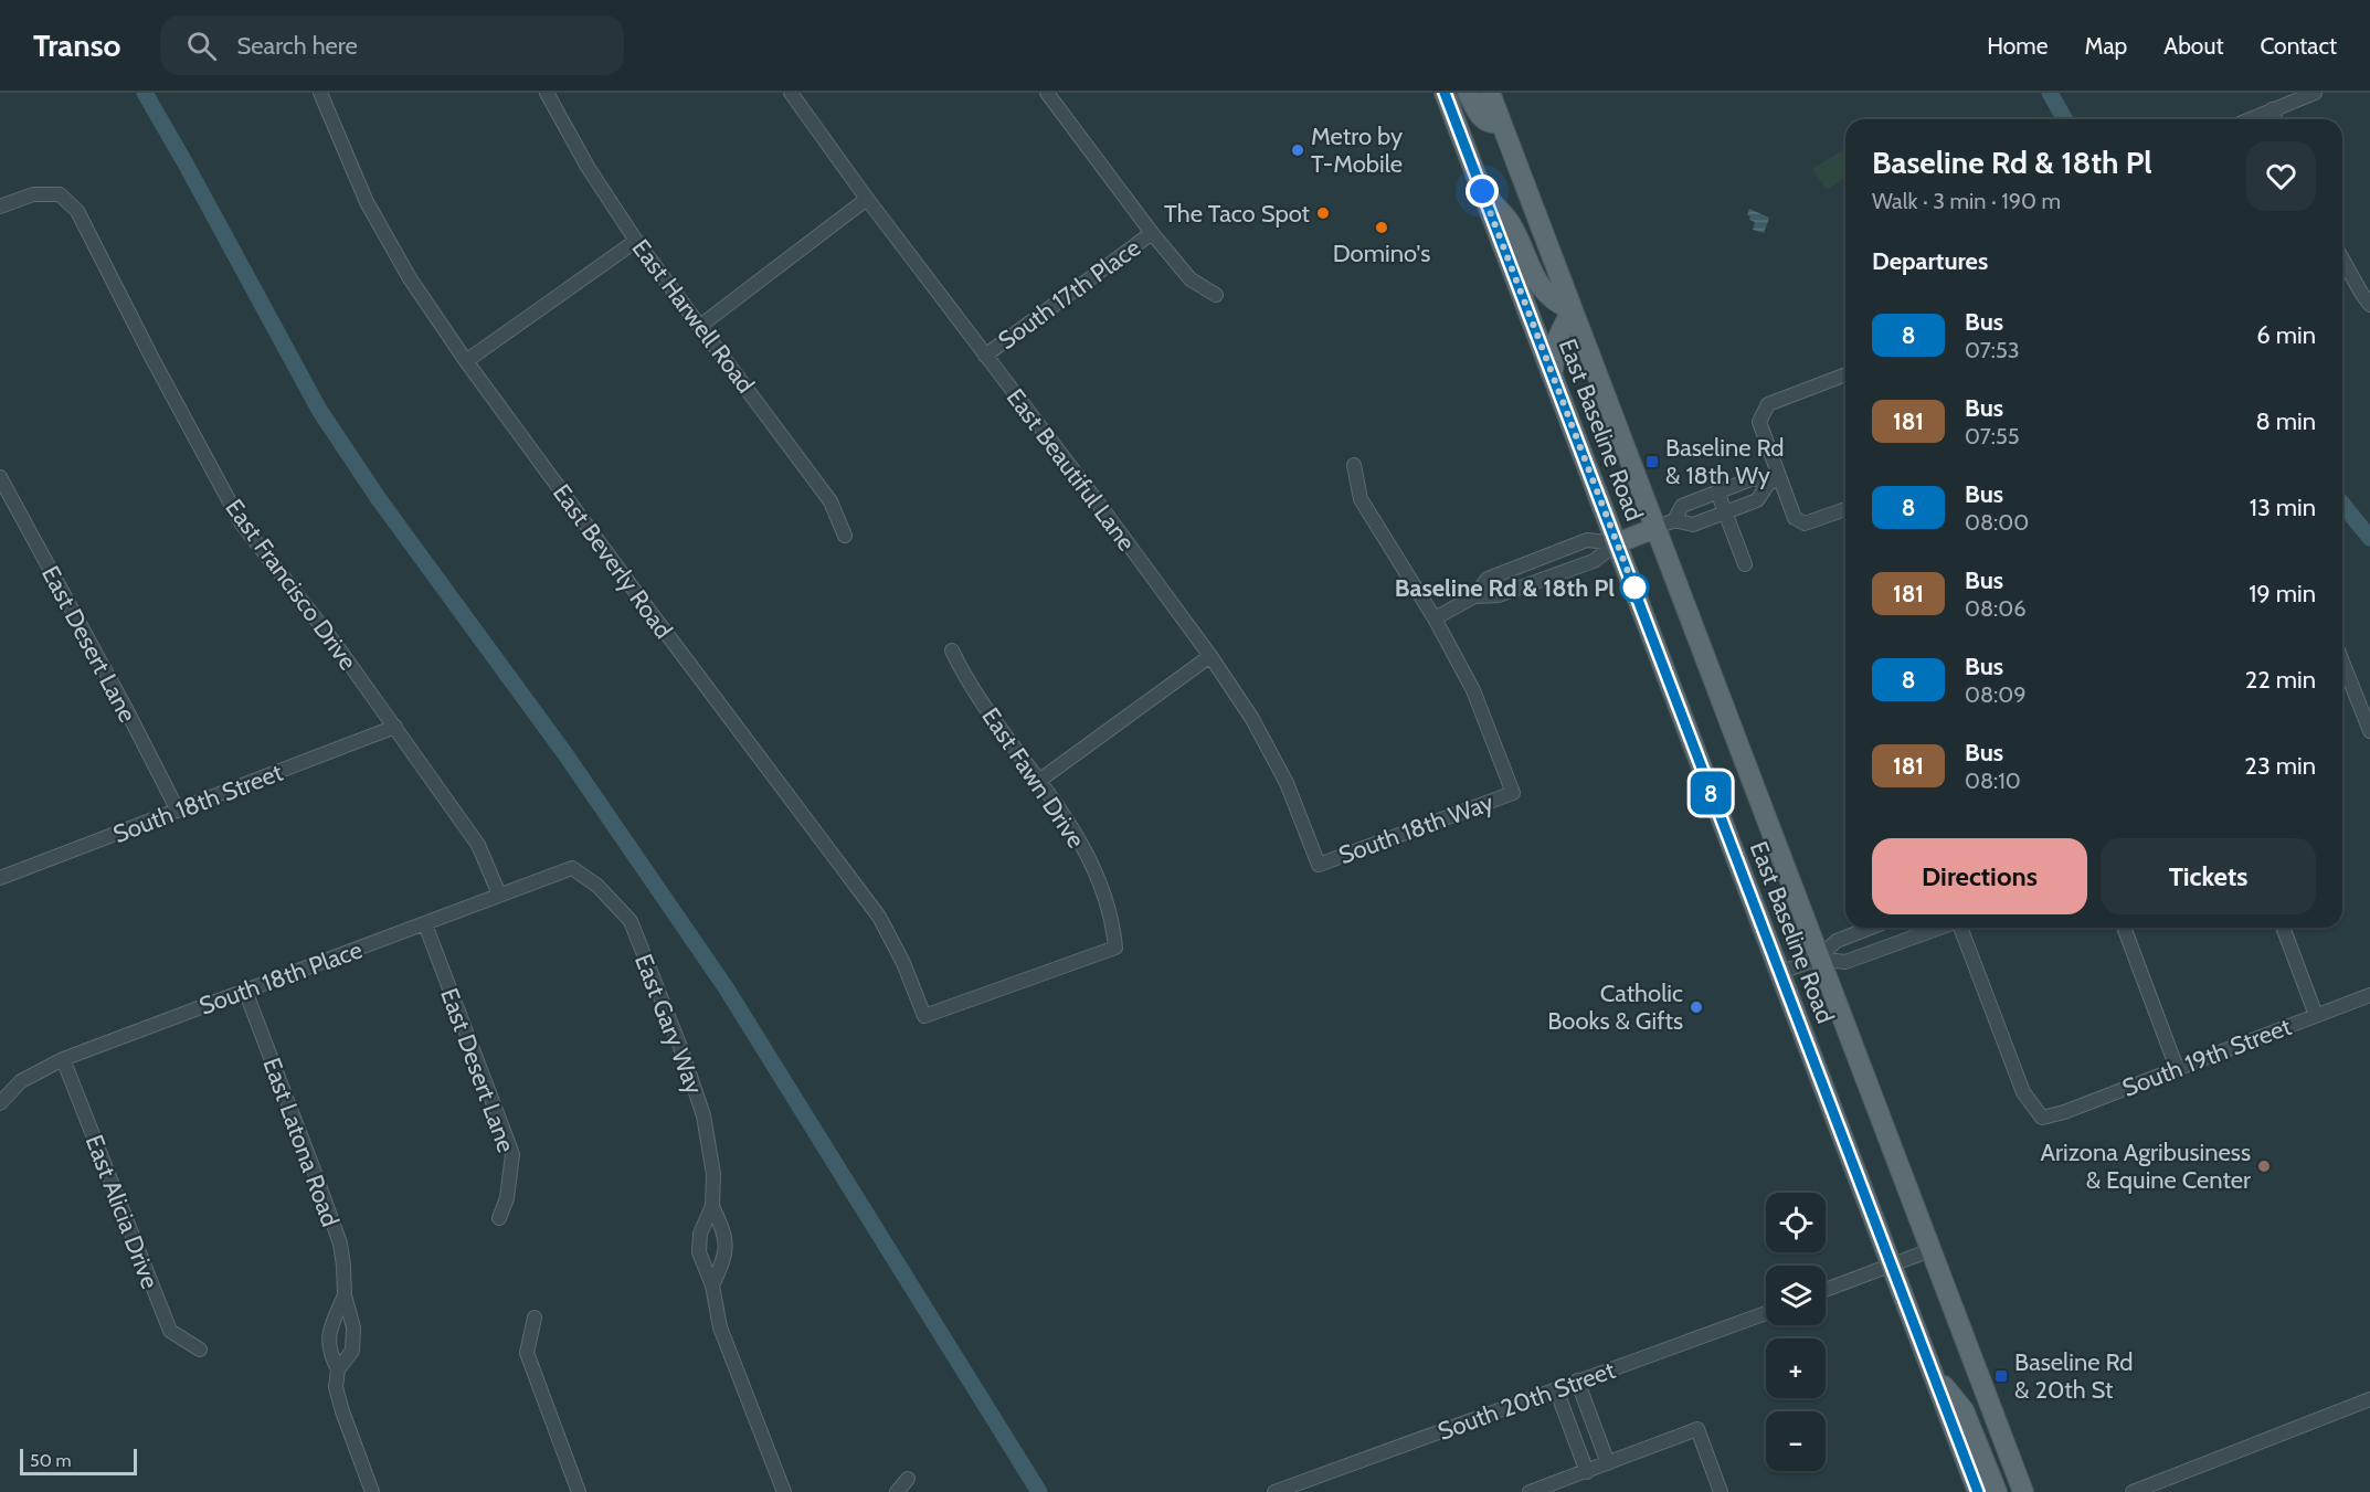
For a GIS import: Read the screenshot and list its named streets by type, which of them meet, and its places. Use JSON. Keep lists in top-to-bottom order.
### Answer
{
  "streets": {
    "main road": ["East Baseline Road"],
    "street": [
      "South 17th Place",
      "East Harwell Road",
      "East Beautiful Lane",
      "East Beverly Road",
      "East Francisco Drive",
      "East Desert Lane",
      "East Fawn Drive",
      "South 18th Street",
      "South 18th Way",
      "South 18th Place",
      "East Gary Way",
      "South 19th Street",
      "East Latona Road",
      "East Alicia Drive",
      "South 20th Street"
    ]
  },
  "crossings": [
    ["South 17th Place", "East Beautiful Lane"],
    ["East Beautiful Lane", "South 18th Way"],
    ["East Beverly Road", "East Fawn Drive"],
    ["East Francisco Drive", "South 18th Street"],
    ["East Francisco Drive", "South 18th Place"],
    ["East Desert Lane", "South 18th Street"],
    ["East Desert Lane", "South 18th Place"],
    ["South 18th Place", "East Gary Way"],
    ["South 18th Place", "East Latona Road"],
    ["South 18th Place", "East Alicia Drive"]
  ],
  "places": {
    "other": [
      "Metro by T-Mobile",
      "The Taco Spot",
      "Domino's",
      "Baseline Rd & 18th Pl",
      "Catholic Books & Gifts",
      "Arizona Agribusiness & Equine Center"
    ],
    "transit": ["Baseline Rd & 18th Wy", "Baseline Rd & 20th St"]
  },
  "lines": ["bus line 8"],
  "scale_bar": "50 m",
  "page": {
    "header": "Transo",
    "search": "Search here",
    "nav": [
      "Home",
      "Map",
      "About",
      "Contact"
    ],
    "on_map": "8",
    "heading": [
      ["Baseline Rd & 18th Pl", "Walk · 3 min · 190 m"],
      "Departures"
    ],
    "list": [
      {
        "mark": "8",
        "name": "Bus",
        "note": "07:53",
        "value": "6 min"
      },
      {
        "mark": "181",
        "name": "Bus",
        "note": "07:55",
        "value": "8 min"
      },
      {
        "mark": "8",
        "name": "Bus",
        "note": "08:00",
        "value": "13 min"
      },
      {
        "mark": "181",
        "name": "Bus",
        "note": "08:06",
        "value": "19 min"
      },
      {
        "mark": "8",
        "name": "Bus",
        "note": "08:09",
        "value": "22 min"
      },
      {
        "mark": "181",
        "name": "Bus",
        "note": "08:10",
        "value": "23 min"
      }
    ],
    "buttons": ["Directions", "Tickets"],
    "map_buttons": ["+", "−"],
    "scale": "50 m"
  }
}
